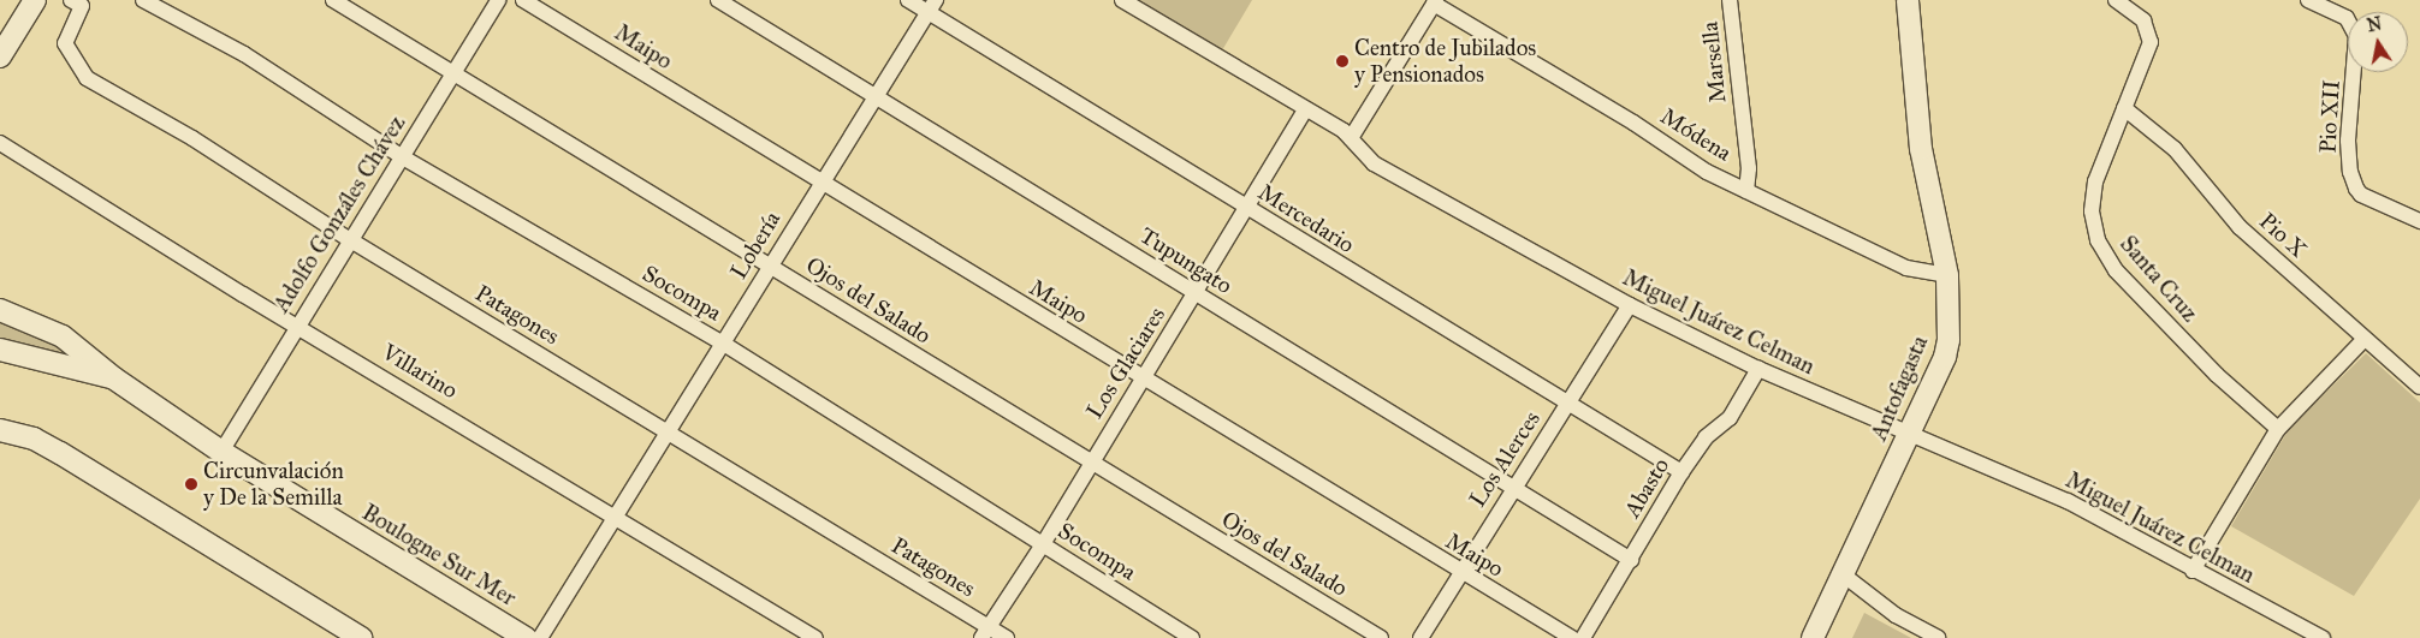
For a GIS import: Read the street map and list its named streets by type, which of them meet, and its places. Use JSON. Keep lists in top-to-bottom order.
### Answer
{
  "streets": {
    "street": [
      "Maipo",
      "Marsella",
      "Pio XII",
      "Módena",
      "Adolfo Gonzáles Chávez",
      "Mercedario",
      "Pio X",
      "Lobería",
      "Tupungato",
      "Santa Cruz",
      "Socompa",
      "Ojos del Salado",
      "Patagones",
      "Miguel Juárez Celman",
      "Los Glaciares",
      "Villarino",
      "Antofagasta",
      "Los Alerces",
      "Abasto",
      "Boulogne Sur Mer"
    ]
  },
  "crossings": [
    ["Maipo", "Lobería"],
    ["Maipo", "Los Glaciares"],
    ["Maipo", "Los Alerces"],
    ["Marsella", "Módena"],
    ["Módena", "Antofagasta"],
    ["Adolfo Gonzáles Chávez", "Socompa"],
    ["Adolfo Gonzáles Chávez", "Ojos del Salado"],
    ["Adolfo Gonzáles Chávez", "Patagones"],
    ["Adolfo Gonzáles Chávez", "Villarino"],
    ["Adolfo Gonzáles Chávez", "Boulogne Sur Mer"],
    ["Mercedario", "Lobería"],
    ["Mercedario", "Los Glaciares"],
    ["Mercedario", "Los Alerces"],
    ["Mercedario", "Abasto"],
    ["Pio X", "Santa Cruz"],
    ["Lobería", "Tupungato"],
    ["Lobería", "Socompa"],
    ["Lobería", "Ojos del Salado"],
    ["Lobería", "Patagones"],
    ["Lobería", "Villarino"],
    ["Tupungato", "Los Glaciares"],
    ["Tupungato", "Los Alerces"],
    ["Tupungato", "Abasto"],
    ["Socompa", "Los Glaciares"],
    ["Ojos del Salado", "Los Glaciares"],
    ["Patagones", "Los Glaciares"],
    ["Miguel Juárez Celman", "Los Glaciares"],
    ["Miguel Juárez Celman", "Antofagasta"],
    ["Miguel Juárez Celman", "Los Alerces"],
    ["Miguel Juárez Celman", "Abasto"]
  ],
  "places": ["Centro de Jubilados y Pensionados", "Circunvalación y De la Semilla"],
  "north": "top"
}
